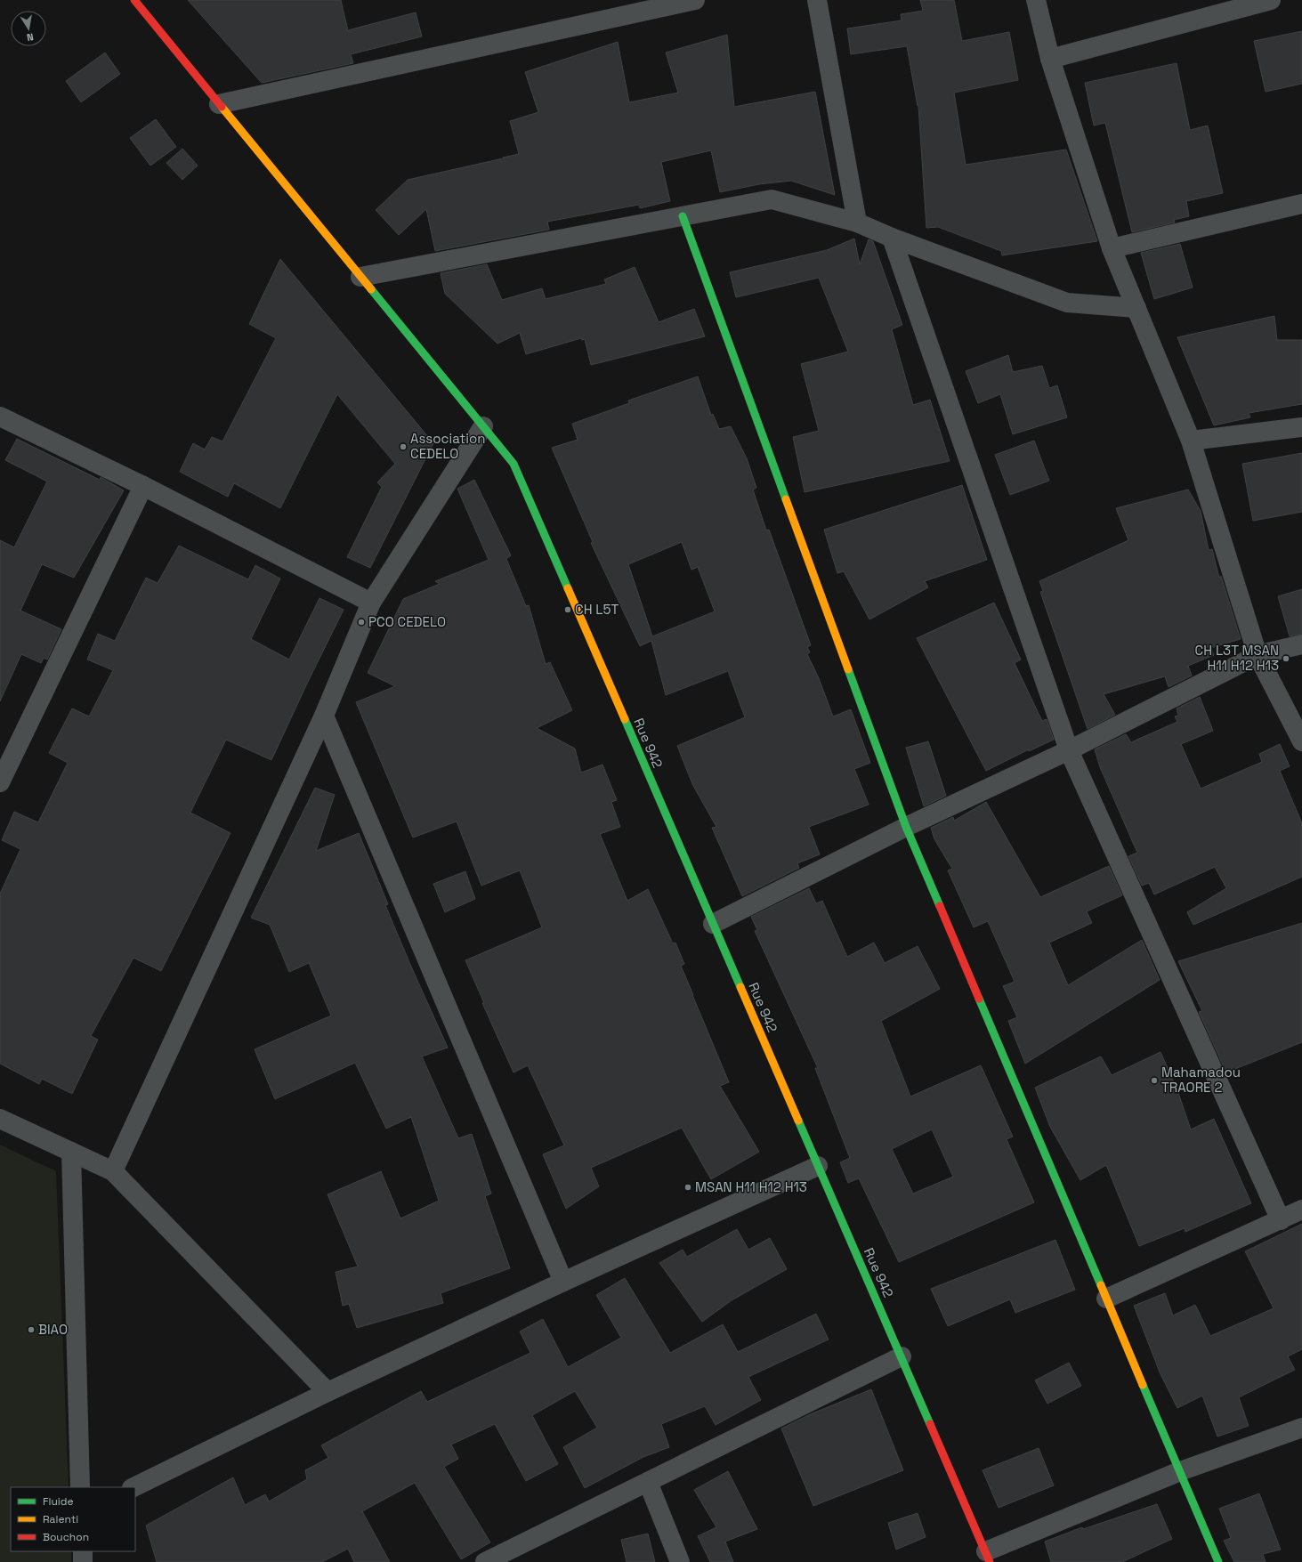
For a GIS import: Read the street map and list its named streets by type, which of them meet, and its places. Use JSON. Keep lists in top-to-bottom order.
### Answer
{
  "streets": {
    "street": ["Rue 942"]
  },
  "places": [
    "Association CEDELO",
    "CH L5T",
    "PCO CEDELO",
    "CH L3T MSAN H11 H12 H13",
    "Mahamadou TRAORE 2",
    "MSAN H11 H12 H13",
    "BIAO"
  ],
  "legend": ["Fluide", "Ralenti", "Bouchon"],
  "north": "bottom"
}
